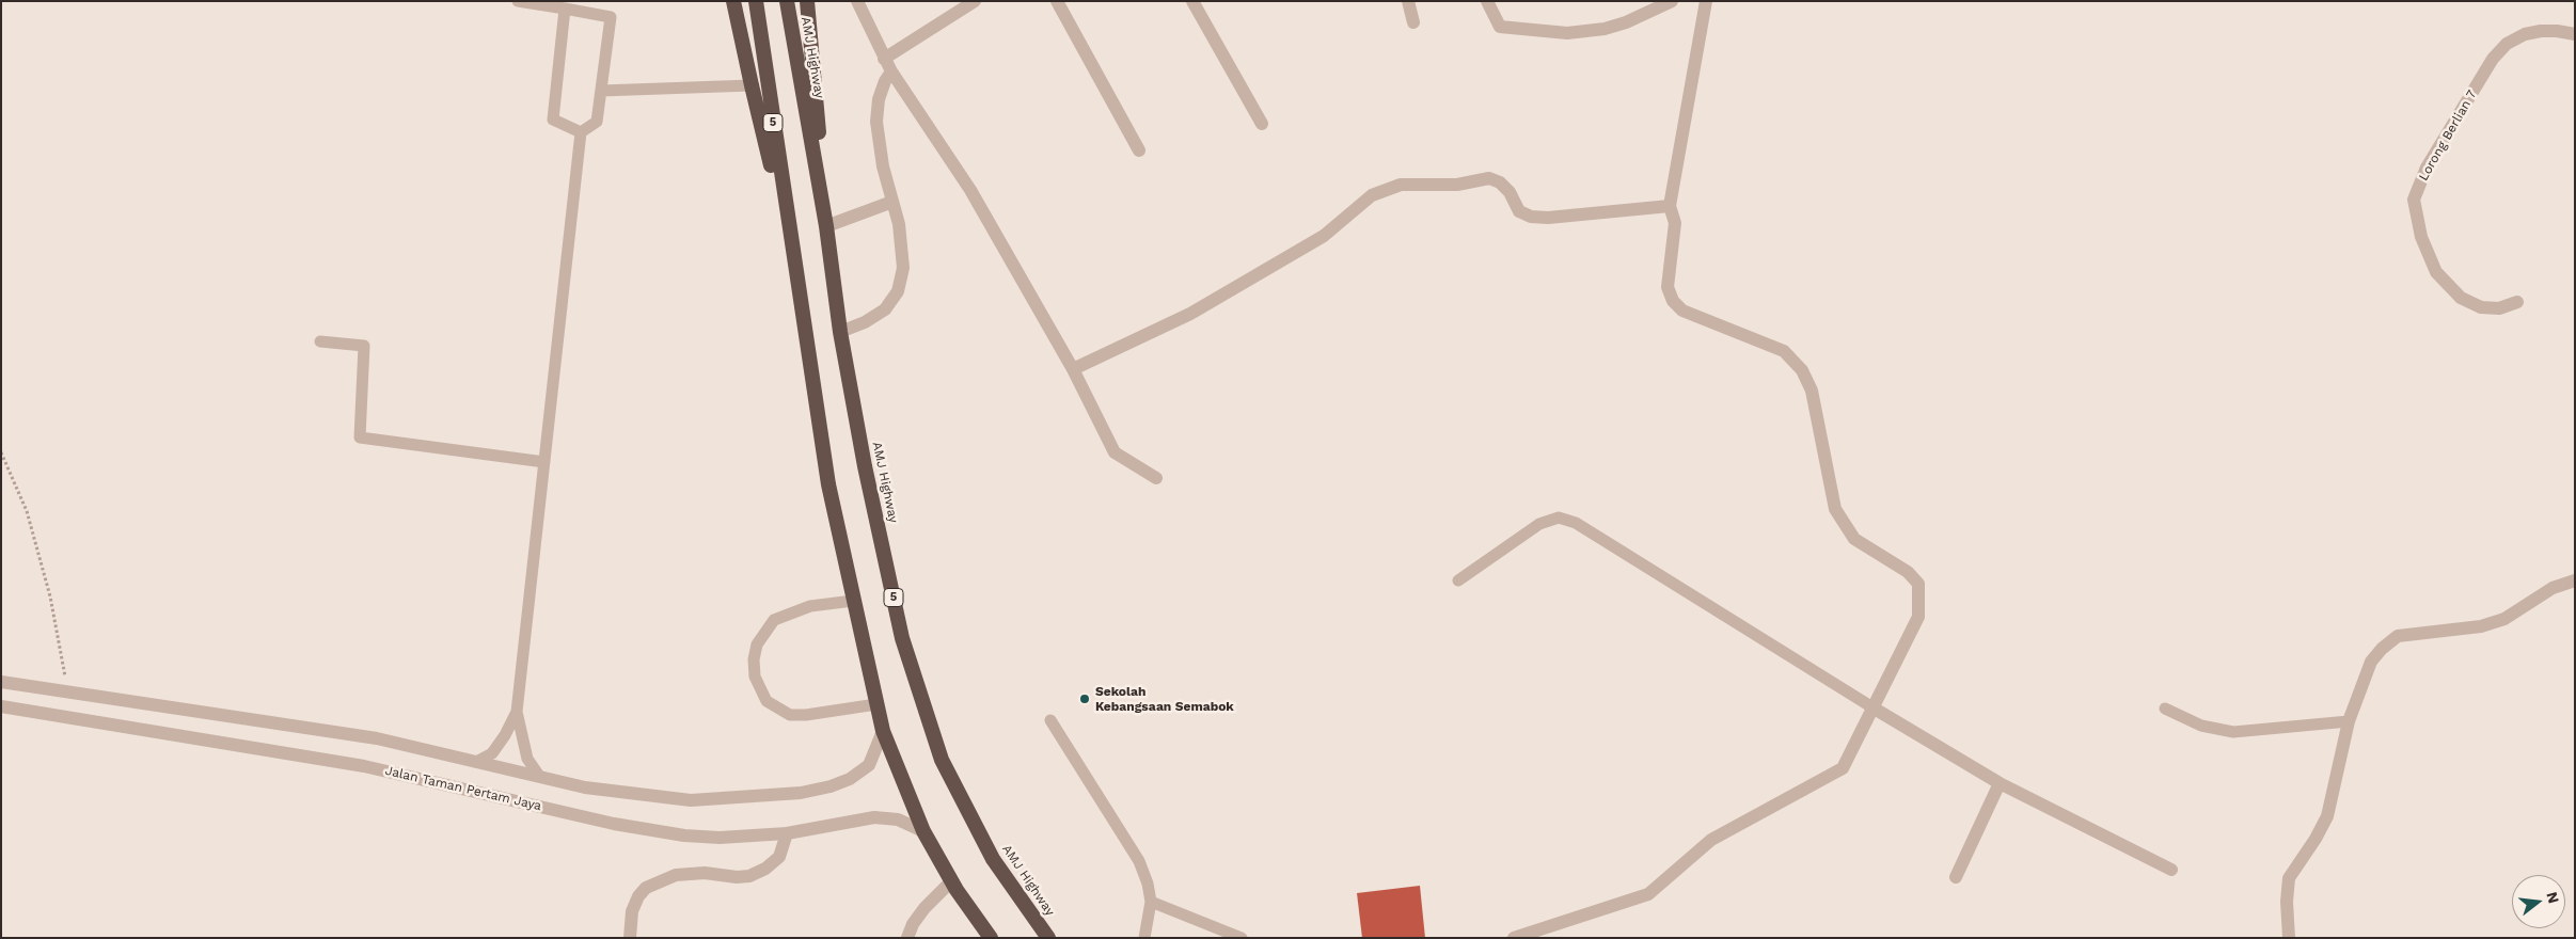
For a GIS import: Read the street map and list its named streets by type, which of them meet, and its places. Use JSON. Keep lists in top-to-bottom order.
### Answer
{
  "streets": {
    "highway": ["AMJ Highway", "5"],
    "street": ["Lorong Berlian 7", "Jalan Taman Pertam Jaya"]
  },
  "crossings": [
    ["5", "Jalan Taman Pertam Jaya"]
  ],
  "places": ["Sekolah Kebangsaan Semabok"],
  "north": "right"
}
